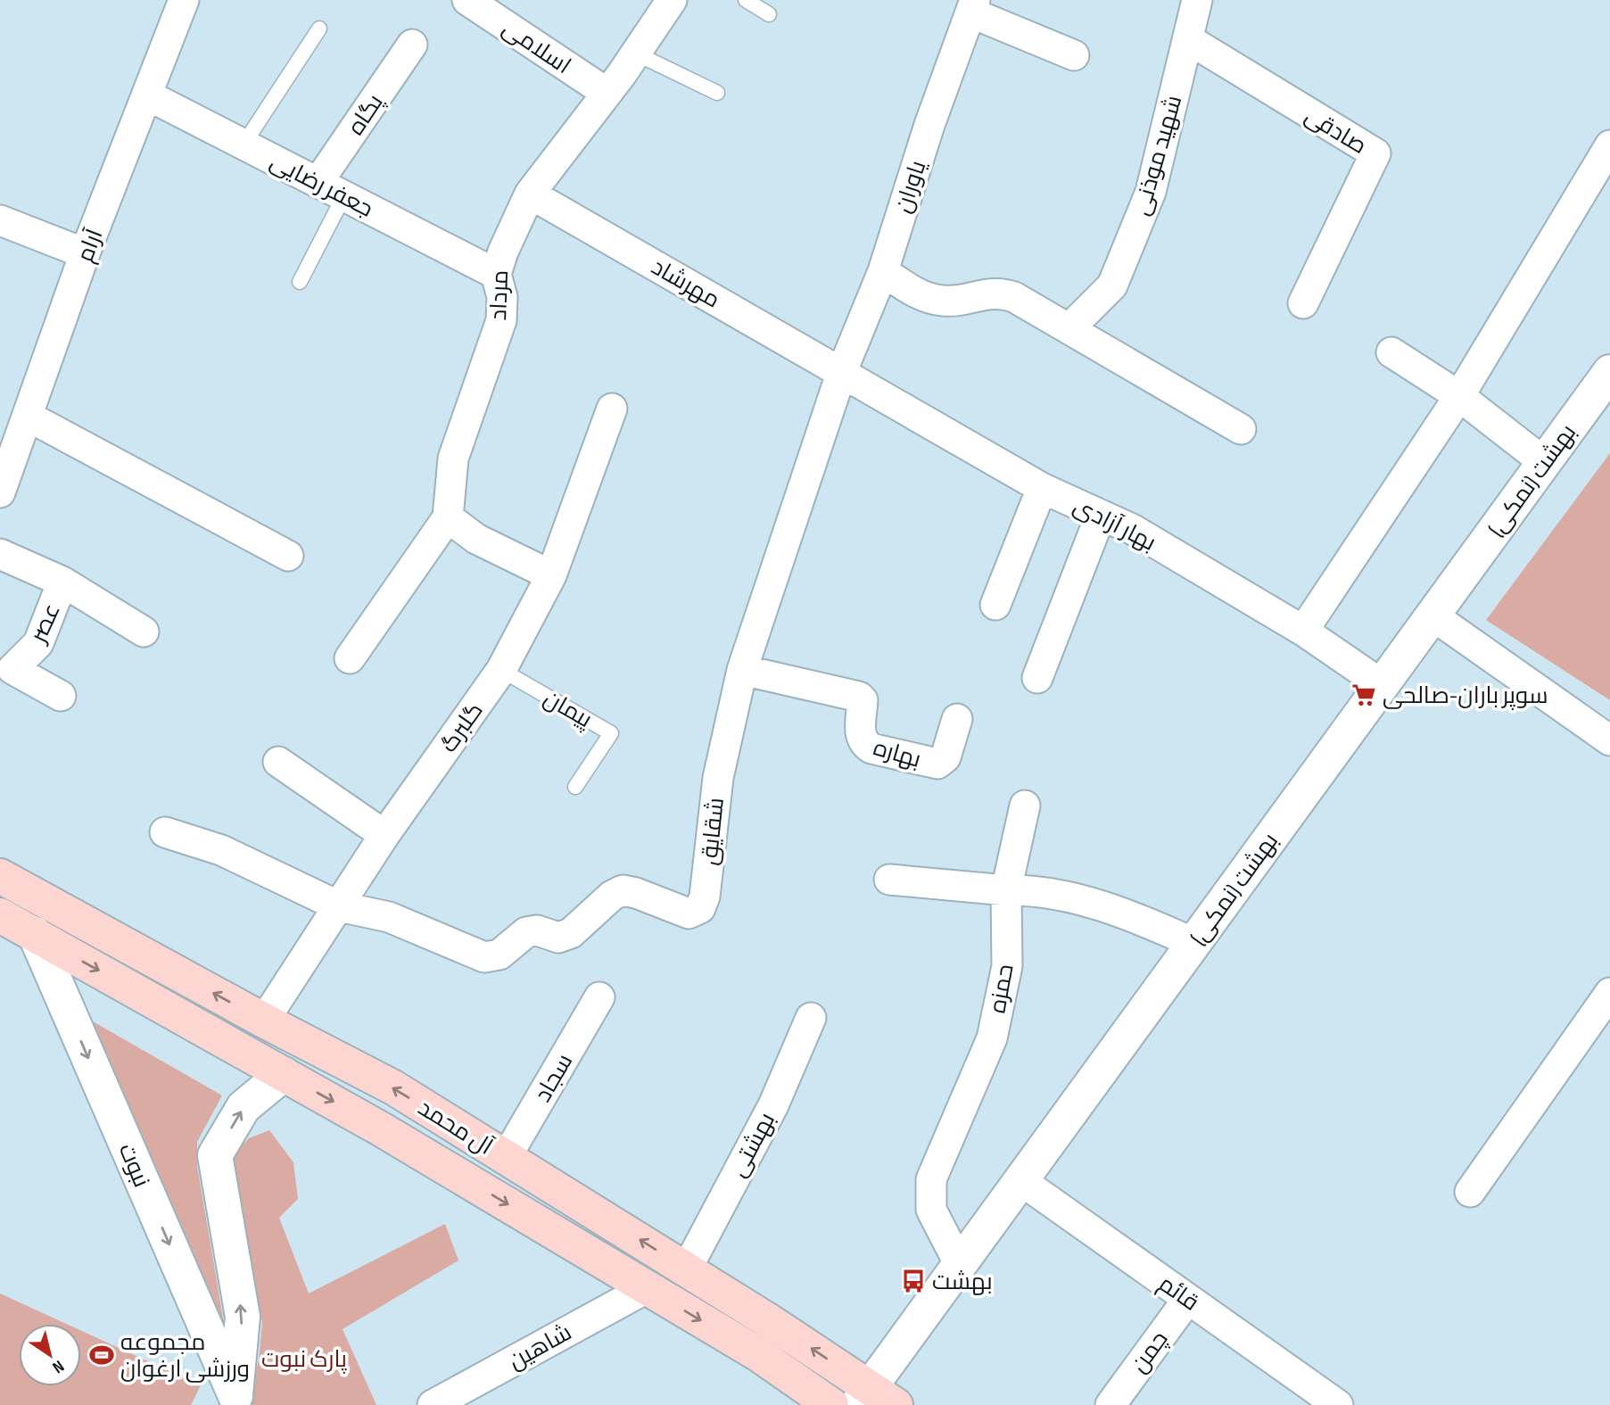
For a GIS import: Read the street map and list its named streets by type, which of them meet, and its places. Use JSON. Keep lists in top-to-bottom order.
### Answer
{
  "streets": {
    "main road": ["آل محمد"],
    "street": [
      "اسلامی",
      "پگاه",
      "صادقی",
      "شهید موذنی",
      "جعفر رضایی",
      "یاوران",
      "آرام",
      "مهرشاد",
      "مرداد",
      "بهشت (نمکی)",
      "بهار آزادی",
      "عصر",
      "گلبرگ",
      "بهاره",
      "شقایق",
      "حمزه",
      "سجاد",
      "بهشتی",
      "نبوت",
      "قائم",
      "شاهین",
      "چمن"
    ],
    "lane": ["پیمان"]
  },
  "crossings": [
    ["اسلامی", "مرداد"],
    ["پگاه", "جعفر رضایی"],
    ["صادقی", "شهید موذنی"],
    ["جعفر رضایی", "آرام"],
    ["جعفر رضایی", "مرداد"],
    ["یاوران", "مهرشاد"],
    ["یاوران", "بهار آزادی"],
    ["یاوران", "شقایق"],
    ["مهرشاد", "مرداد"],
    ["مهرشاد", "بهار آزادی"],
    ["مهرشاد", "شقایق"],
    ["بهشت (نمکی)", "بهار آزادی"],
    ["بهشت (نمکی)", "حمزه"],
    ["بهشت (نمکی)", "آل محمد"],
    ["بهشت (نمکی)", "قائم"],
    ["بهار آزادی", "شقایق"],
    ["پیمان", "گلبرگ"],
    ["گلبرگ", "شقایق"],
    ["گلبرگ", "آل محمد"],
    ["بهاره", "شقایق"],
    ["سجاد", "آل محمد"],
    ["آل محمد", "بهشتی"],
    ["آل محمد", "نبوت"],
    ["آل محمد", "شاهین"],
    ["قائم", "چمن"]
  ],
  "parks": ["پارک نبوت"],
  "places": {
    "supermarket": ["سوپر باران-صالحی"],
    "bus stop": ["بهشت"],
    "sports": ["مجموعه ورزشی ارغوان"]
  },
  "north": "bottom right"
}
